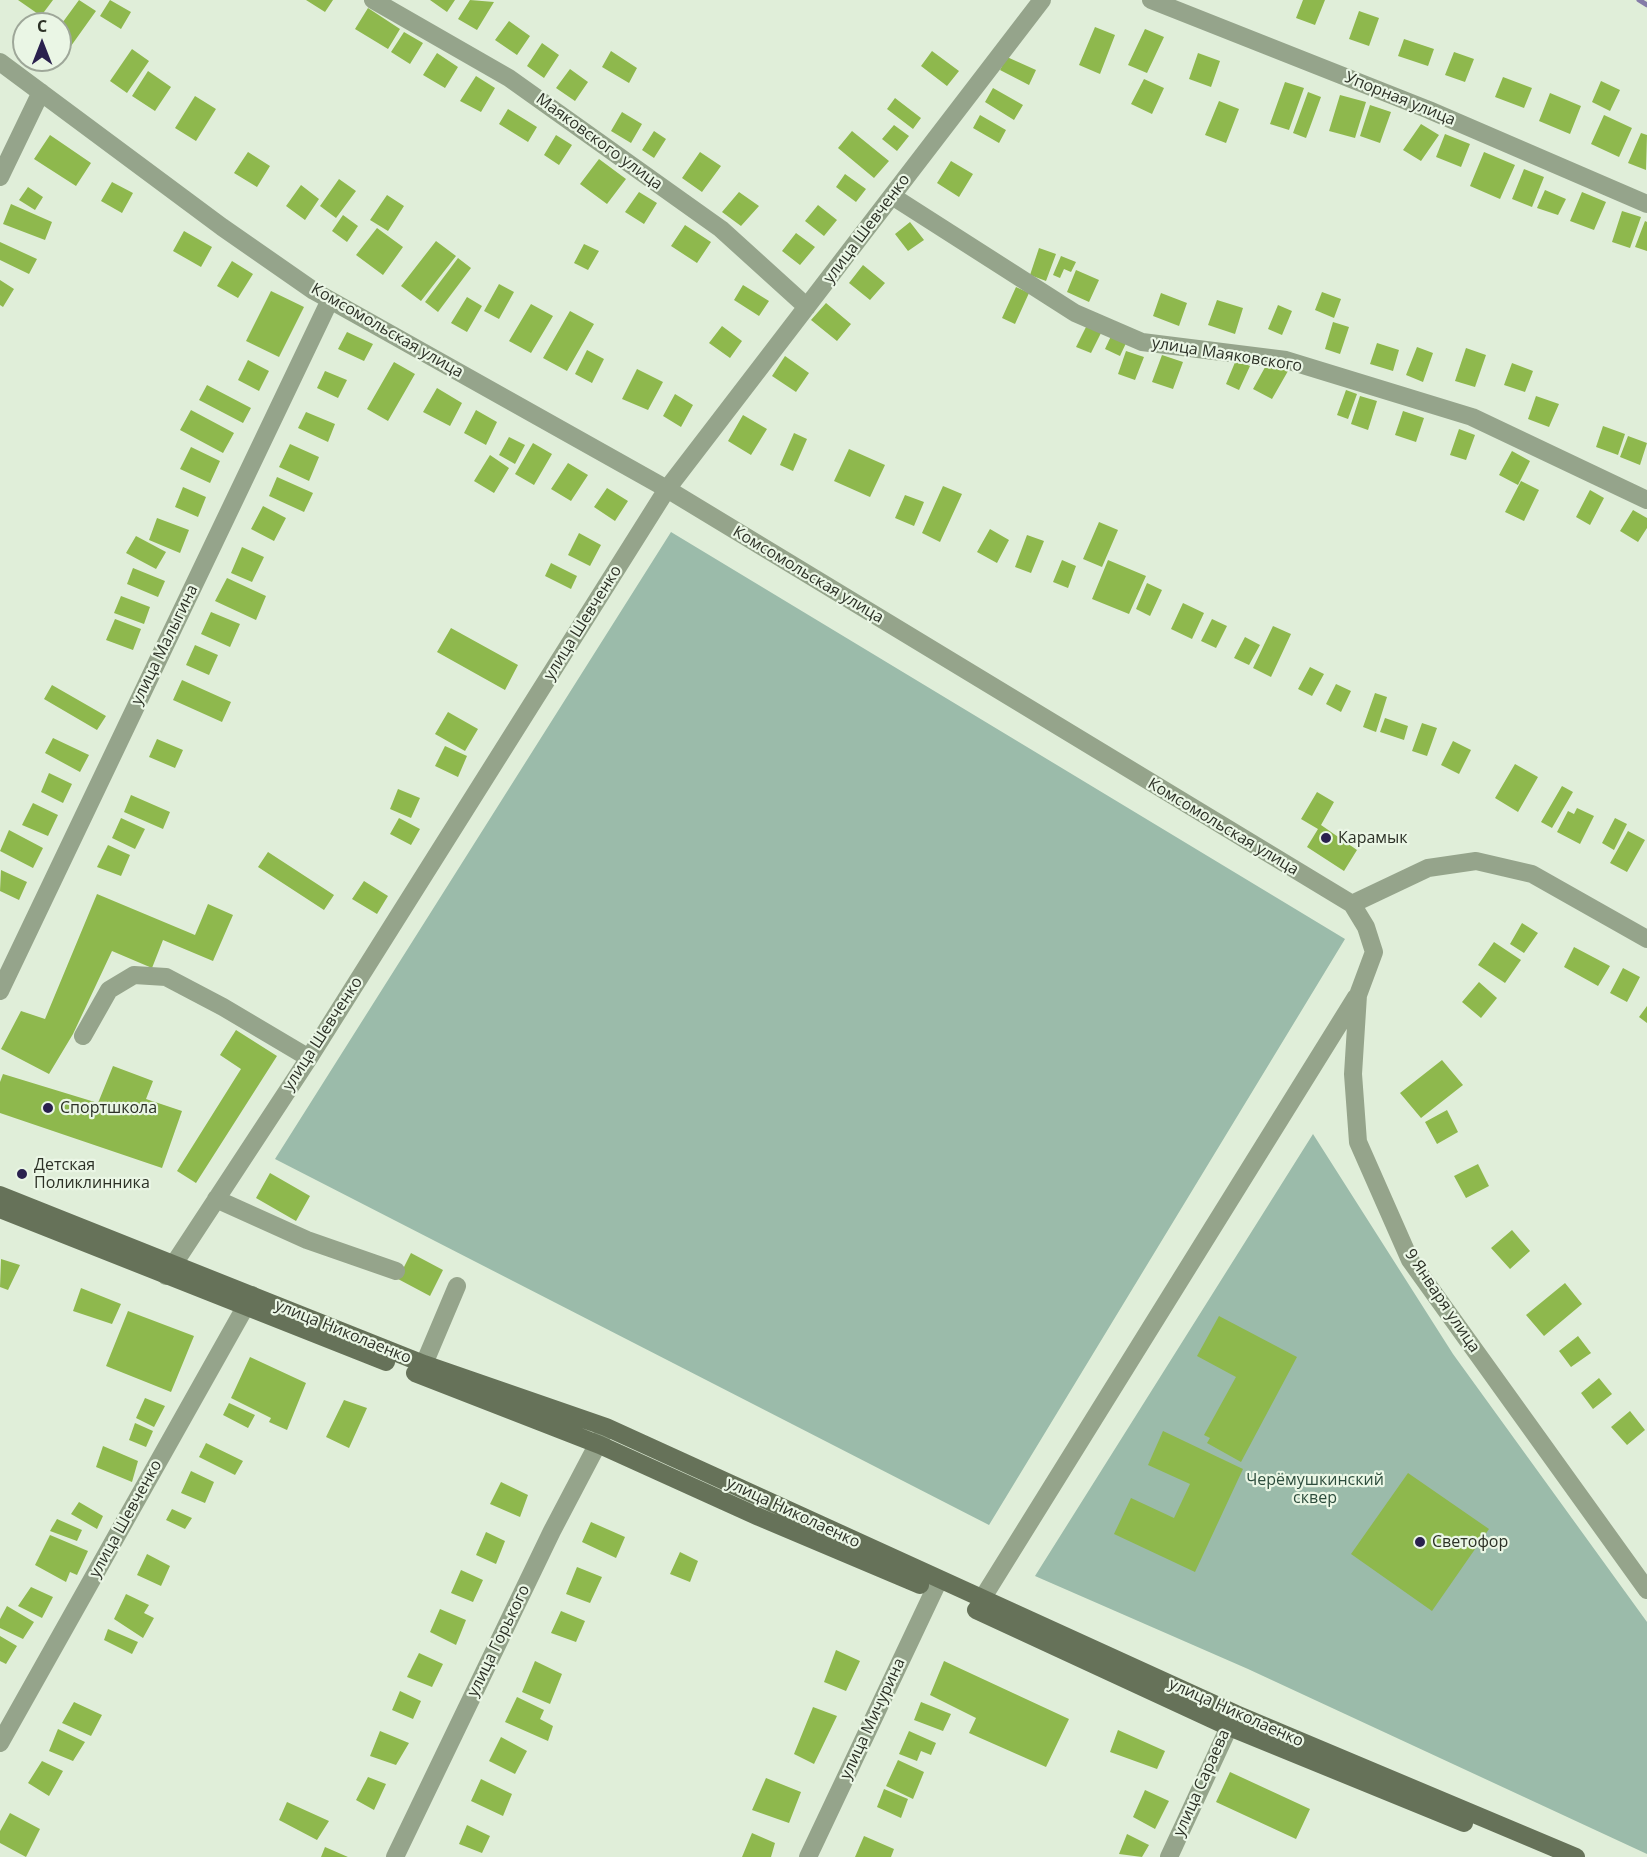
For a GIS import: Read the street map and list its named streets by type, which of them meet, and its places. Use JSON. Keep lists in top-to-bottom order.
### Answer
{
  "streets": {
    "main road": ["улица Николаенко"],
    "street": [
      "Упорная улица",
      "Маяковского улица",
      "улица Шевченко",
      "Комсомольская улица",
      "улица Маяковского",
      "улица Малыгина",
      "9 Января улица",
      "улица Горького",
      "улица Мичурина",
      "улица Сараева"
    ]
  },
  "crossings": [
    ["Маяковского улица", "улица Шевченко"],
    ["улица Шевченко", "Комсомольская улица"],
    ["улица Шевченко", "улица Маяковского"],
    ["улица Шевченко", "улица Николаенко"],
    ["Комсомольская улица", "улица Малыгина"],
    ["Комсомольская улица", "9 Января улица"],
    ["улица Николаенко", "улица Горького"],
    ["улица Николаенко", "улица Мичурина"],
    ["улица Николаенко", "улица Сараева"]
  ],
  "parks": ["Черёмушкинский сквер"],
  "places": [
    "Карамык",
    "Спортшкола",
    "Детская Поликлинника",
    "Светофор"
  ],
  "north": "top"
}
